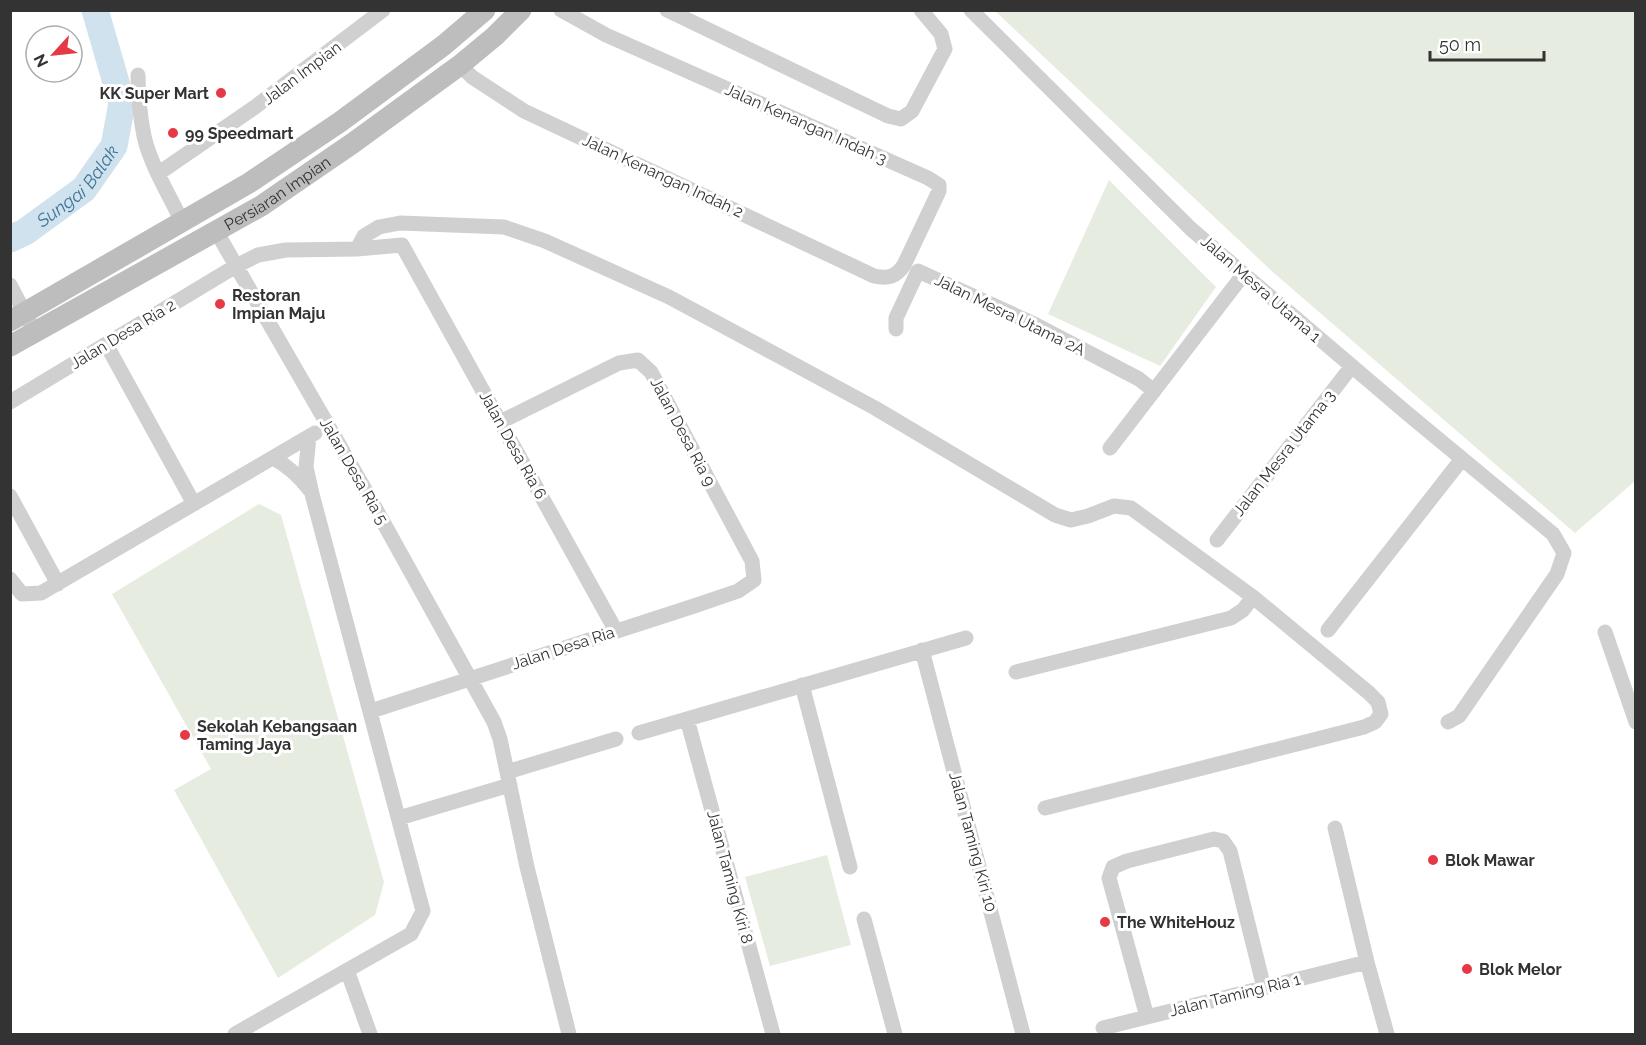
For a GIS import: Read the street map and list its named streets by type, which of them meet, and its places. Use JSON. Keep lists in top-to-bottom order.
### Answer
{
  "streets": {
    "street": [
      "Jalan Impian",
      "Jalan Kenangan Indah 3",
      "Jalan Kenangan Indah 2",
      "Persiaran Impian",
      "Jalan Mesra Utama 1",
      "Jalan Mesra Utama 2A",
      "Jalan Desa Ria 2",
      "Jalan Desa Ria 9",
      "Jalan Desa Ria 6",
      "Jalan Mesra Utama 3",
      "Jalan Desa Ria 5",
      "Jalan Desa Ria",
      "Jalan Taming Kiri 10",
      "Jalan Taming Kiri 8",
      "Jalan Taming Ria 1"
    ]
  },
  "crossings": [
    ["Jalan Kenangan Indah 3", "Jalan Kenangan Indah 2"],
    ["Jalan Kenangan Indah 2", "Persiaran Impian"],
    ["Persiaran Impian", "Jalan Desa Ria 5"],
    ["Jalan Mesra Utama 1", "Jalan Mesra Utama 3"],
    ["Jalan Desa Ria 2", "Jalan Desa Ria 6"],
    ["Jalan Desa Ria 2", "Jalan Desa Ria 5"],
    ["Jalan Desa Ria 9", "Jalan Desa Ria 6"],
    ["Jalan Desa Ria 9", "Jalan Desa Ria"],
    ["Jalan Desa Ria 6", "Jalan Desa Ria"],
    ["Jalan Desa Ria 5", "Jalan Desa Ria"]
  ],
  "water": ["Sungai Balak"],
  "places": [
    "KK Super Mart",
    "99 Speedmart",
    "Restoran Impian Maju",
    "Sekolah Kebangsaan Taming Jaya",
    "Blok Mawar",
    "The WhiteHouz",
    "Blok Melor"
  ],
  "scale_bar": "50 m",
  "north": "bottom left"
}
